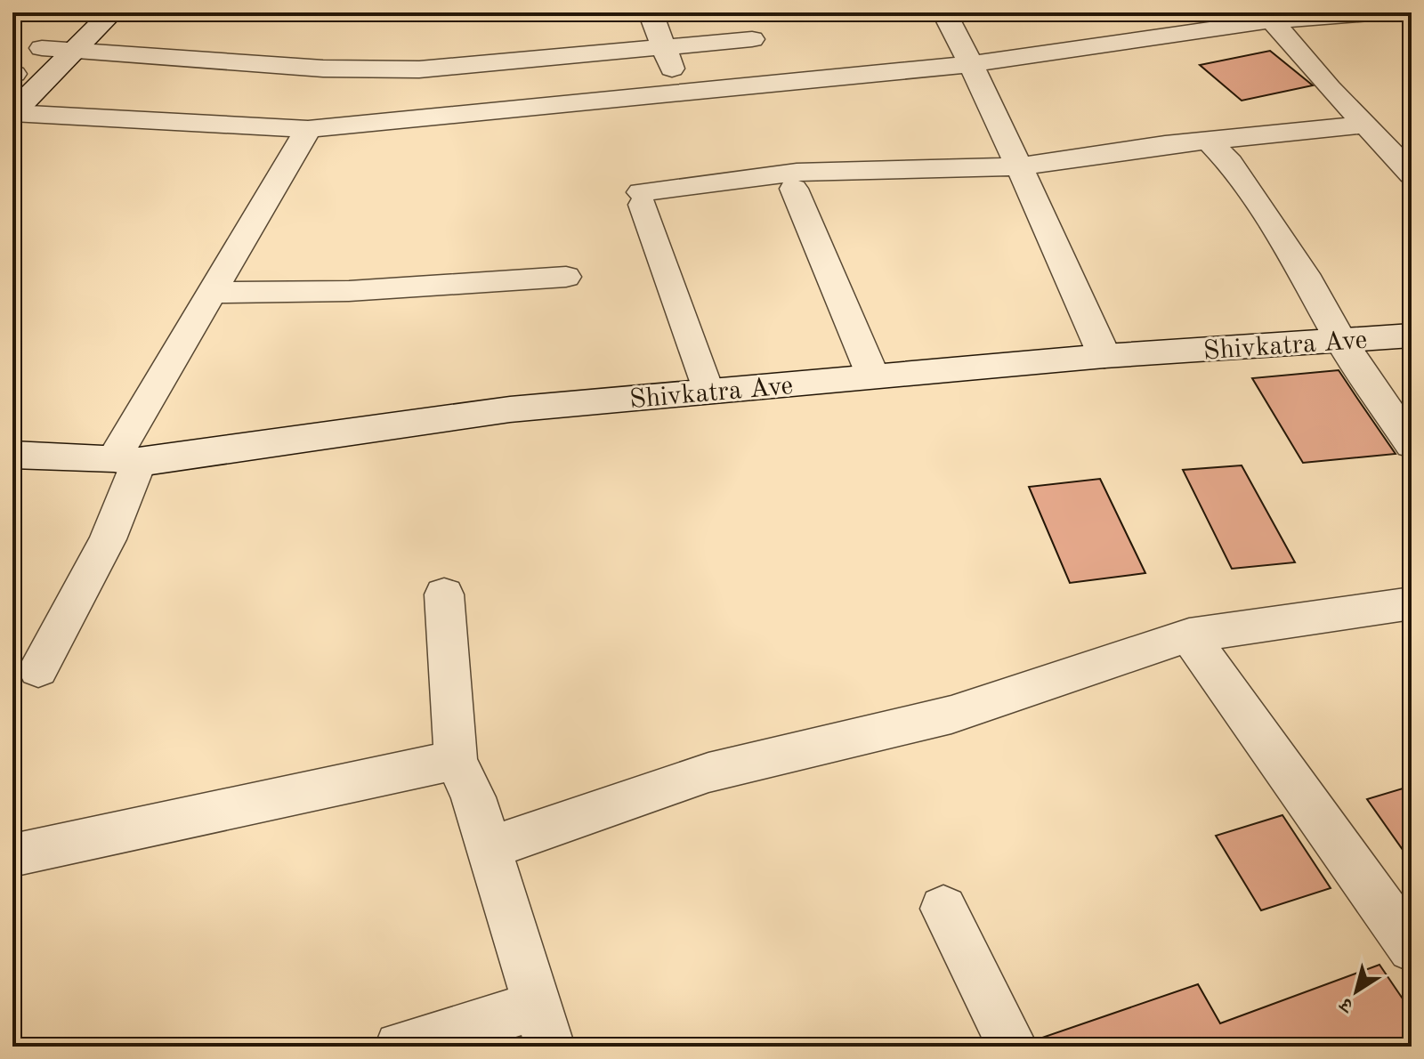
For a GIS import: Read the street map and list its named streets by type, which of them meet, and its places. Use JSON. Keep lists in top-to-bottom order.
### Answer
{
  "streets": {
    "street": ["Shivkatra Ave"]
  },
  "north": "bottom left"
}
